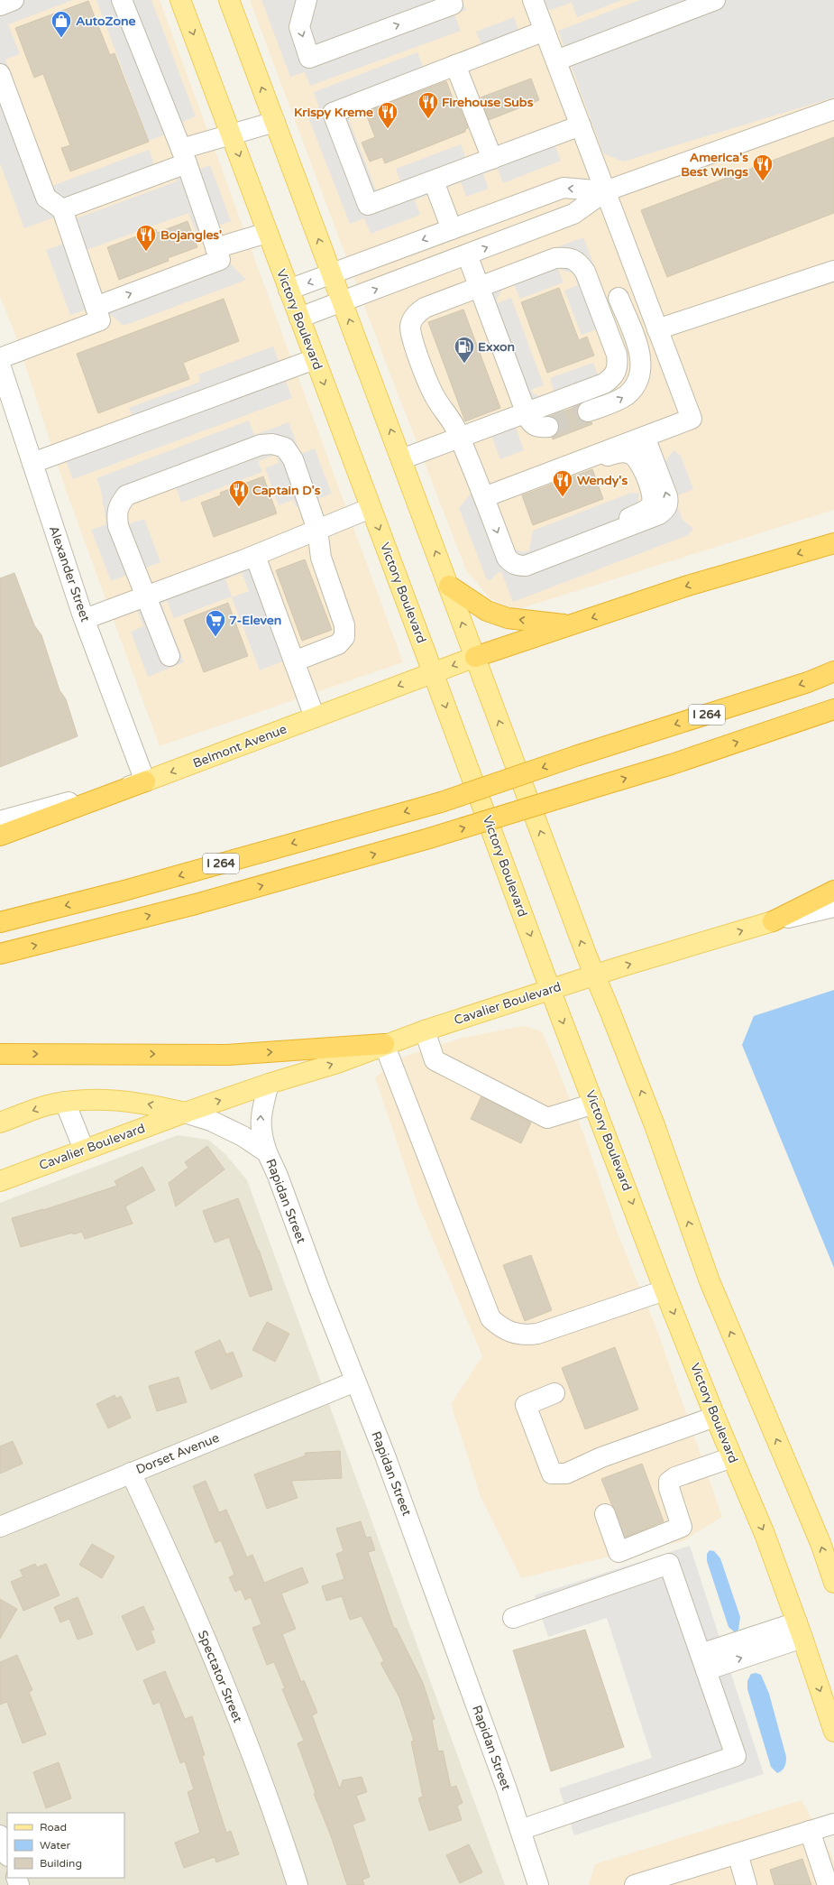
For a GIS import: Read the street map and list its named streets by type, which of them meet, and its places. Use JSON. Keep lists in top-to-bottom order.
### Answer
{
  "streets": {
    "highway": ["I 264"],
    "main road": ["Victory Boulevard", "Belmont Avenue", "Cavalier Boulevard"],
    "street": [
      "Alexander Street",
      "Rapidan Street",
      "Dorset Avenue",
      "Spectator Street"
    ]
  },
  "crossings": [
    ["Victory Boulevard", "Belmont Avenue"],
    ["Victory Boulevard", "Cavalier Boulevard"],
    ["Alexander Street", "Belmont Avenue"],
    ["Cavalier Boulevard", "Rapidan Street"],
    ["Rapidan Street", "Dorset Avenue"],
    ["Dorset Avenue", "Spectator Street"]
  ],
  "one_way": ["Belmont Avenue"],
  "places": {
    "shop": ["AutoZone"],
    "restaurant": [
      "Firehouse Subs",
      "Krispy Kreme",
      "America's Best Wings",
      "Bojangles'",
      "Wendy's",
      "Captain D's"
    ],
    "fuel station": ["Exxon"],
    "supermarket": ["7-Eleven"]
  },
  "legend": ["Road", "Water", "Building"]
}
